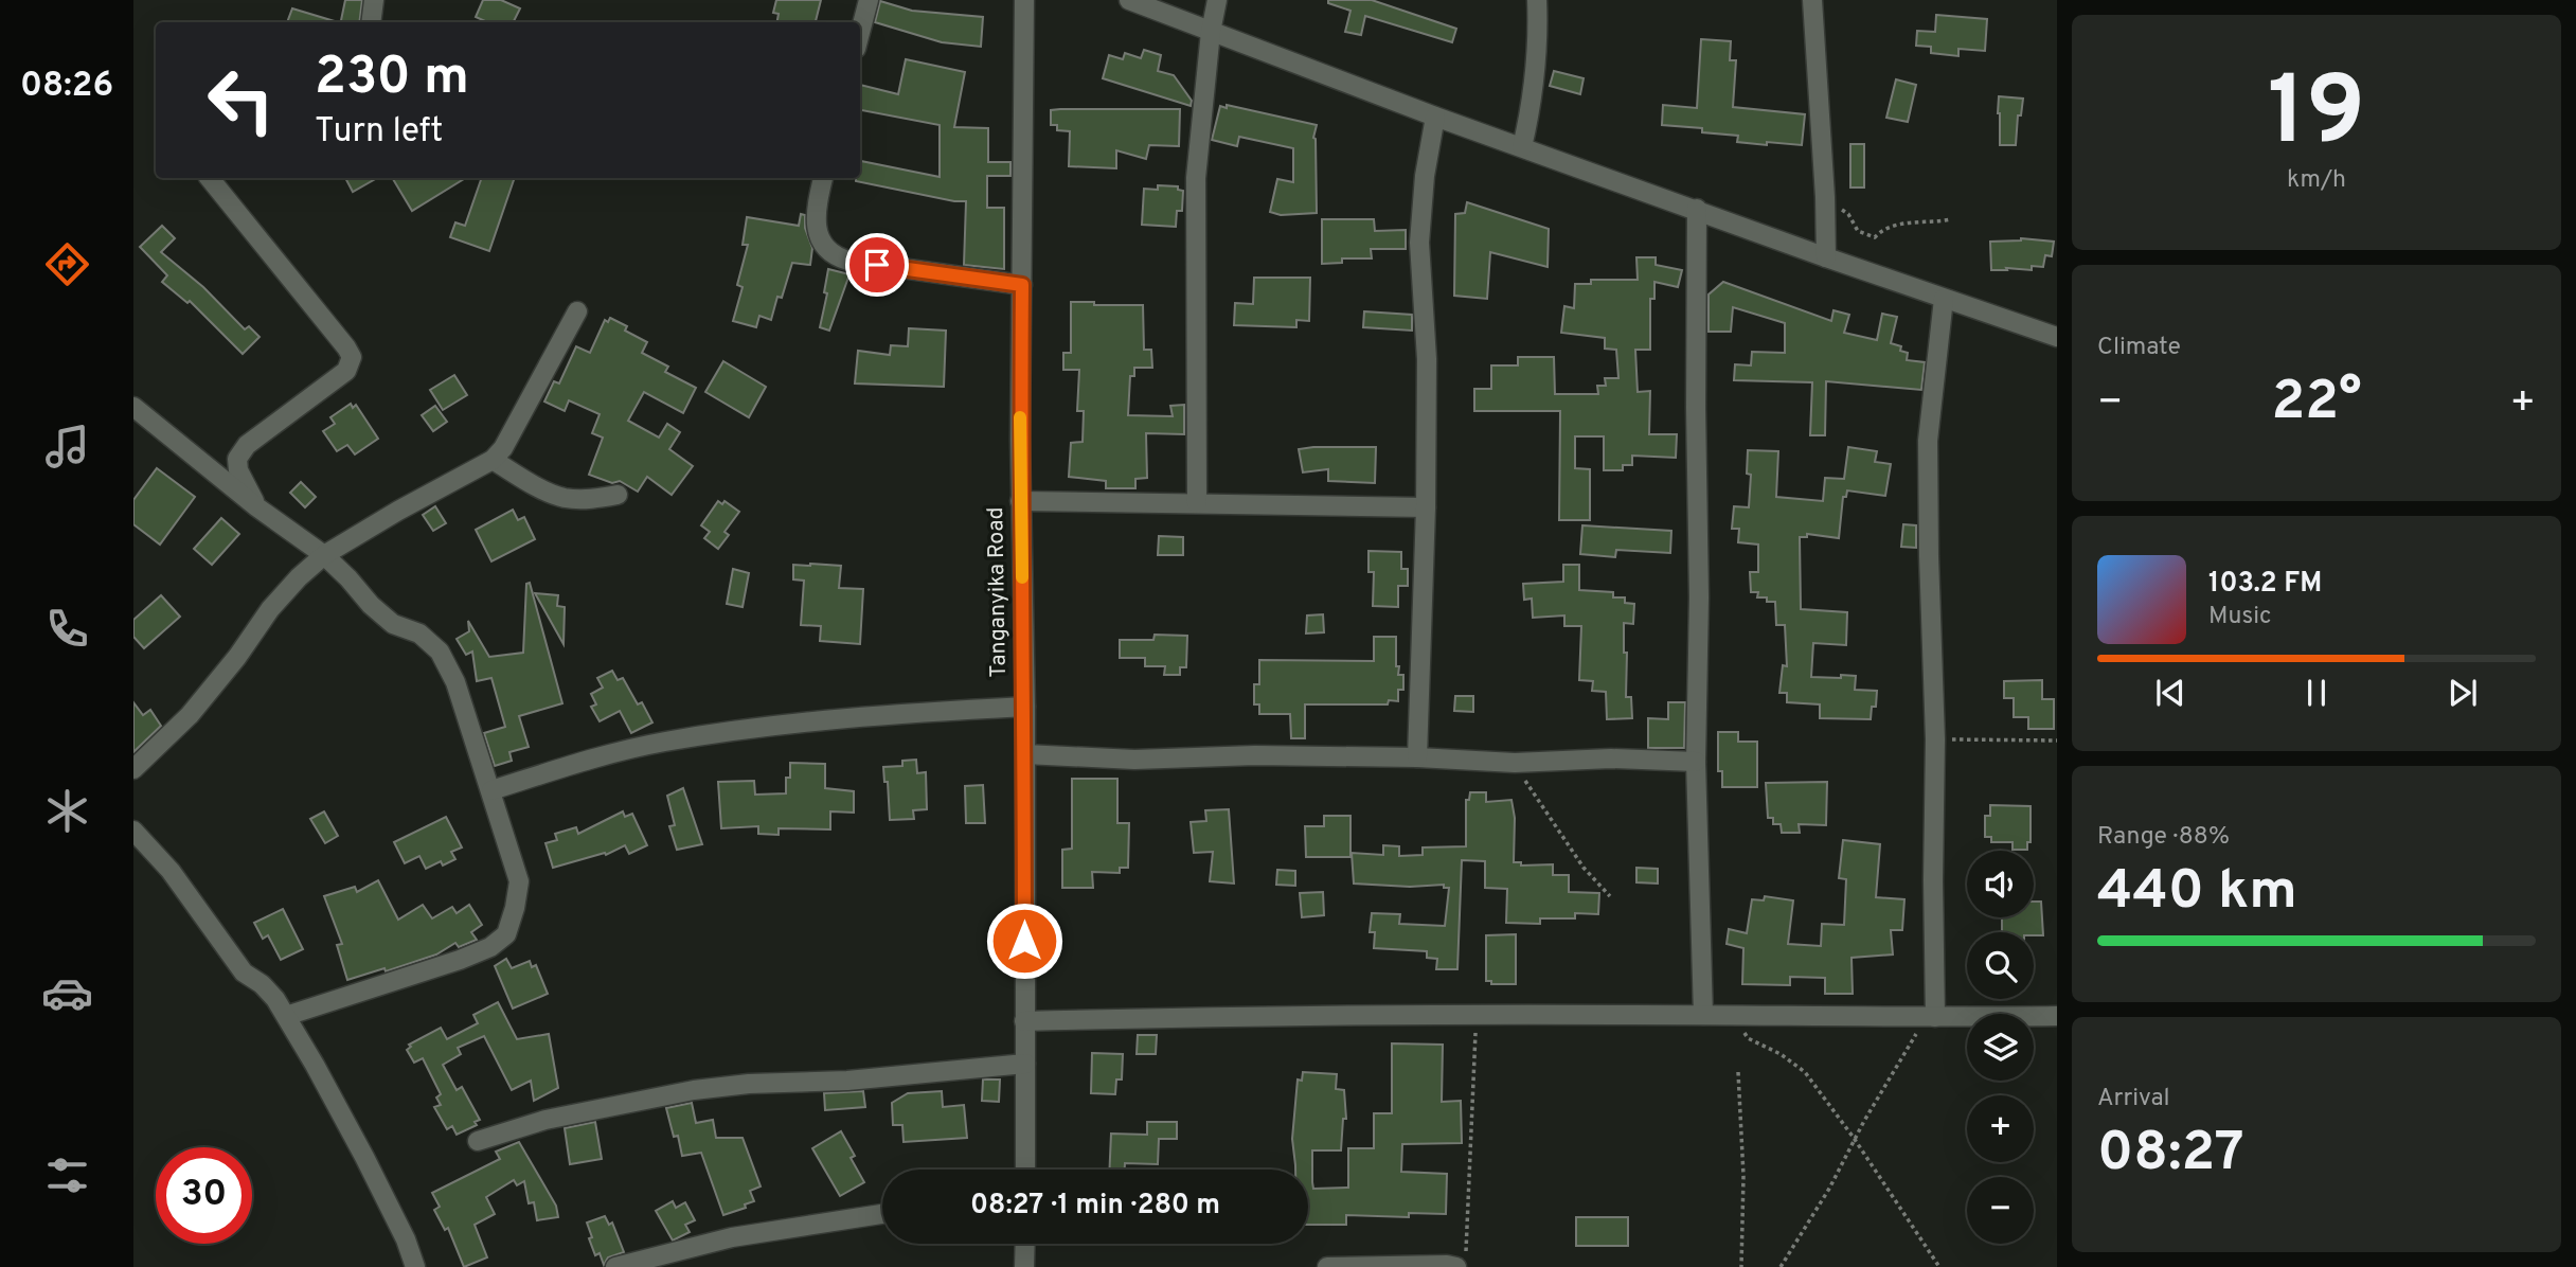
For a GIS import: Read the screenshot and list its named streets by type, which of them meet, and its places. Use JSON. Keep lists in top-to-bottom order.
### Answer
{
  "streets": {
    "street": ["Tanganyika Road"]
  },
  "page": {
    "tabs": "08:26",
    "tile": [
      ["19", "km/h"],
      "Climate",
      ["Range · 88%", "440 km"],
      ["Arrival", "08:27"]
    ],
    "turn": ["230 m", "Turn left"],
    "heat": ["−", "22°", "+"],
    "song": ["103.2 FM", "Music"],
    "map_buttons": ["+", "−"],
    "limit": "30",
    "trip": "08:27 · 1 min · 280 m"
  }
}
